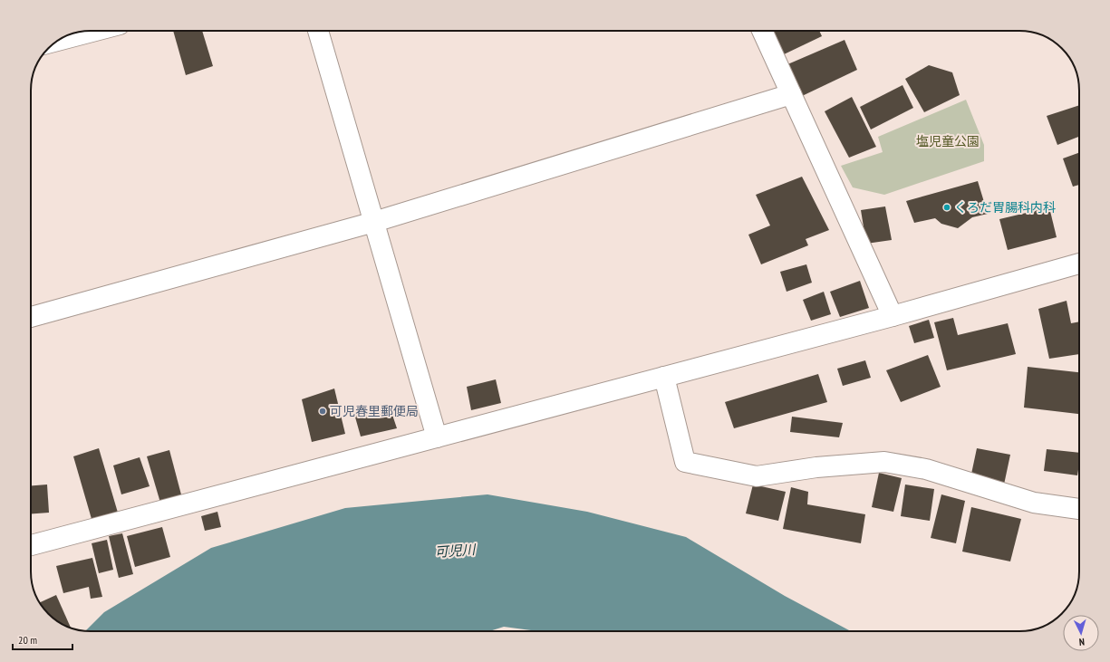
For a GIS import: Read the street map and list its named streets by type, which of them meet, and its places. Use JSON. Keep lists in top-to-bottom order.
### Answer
{
  "water": ["可児川"],
  "parks": ["塩児童公園"],
  "places": ["くろだ胃腸科内科", "可児春里郵便局"],
  "scale_bar": "20 m",
  "north": "bottom"
}
